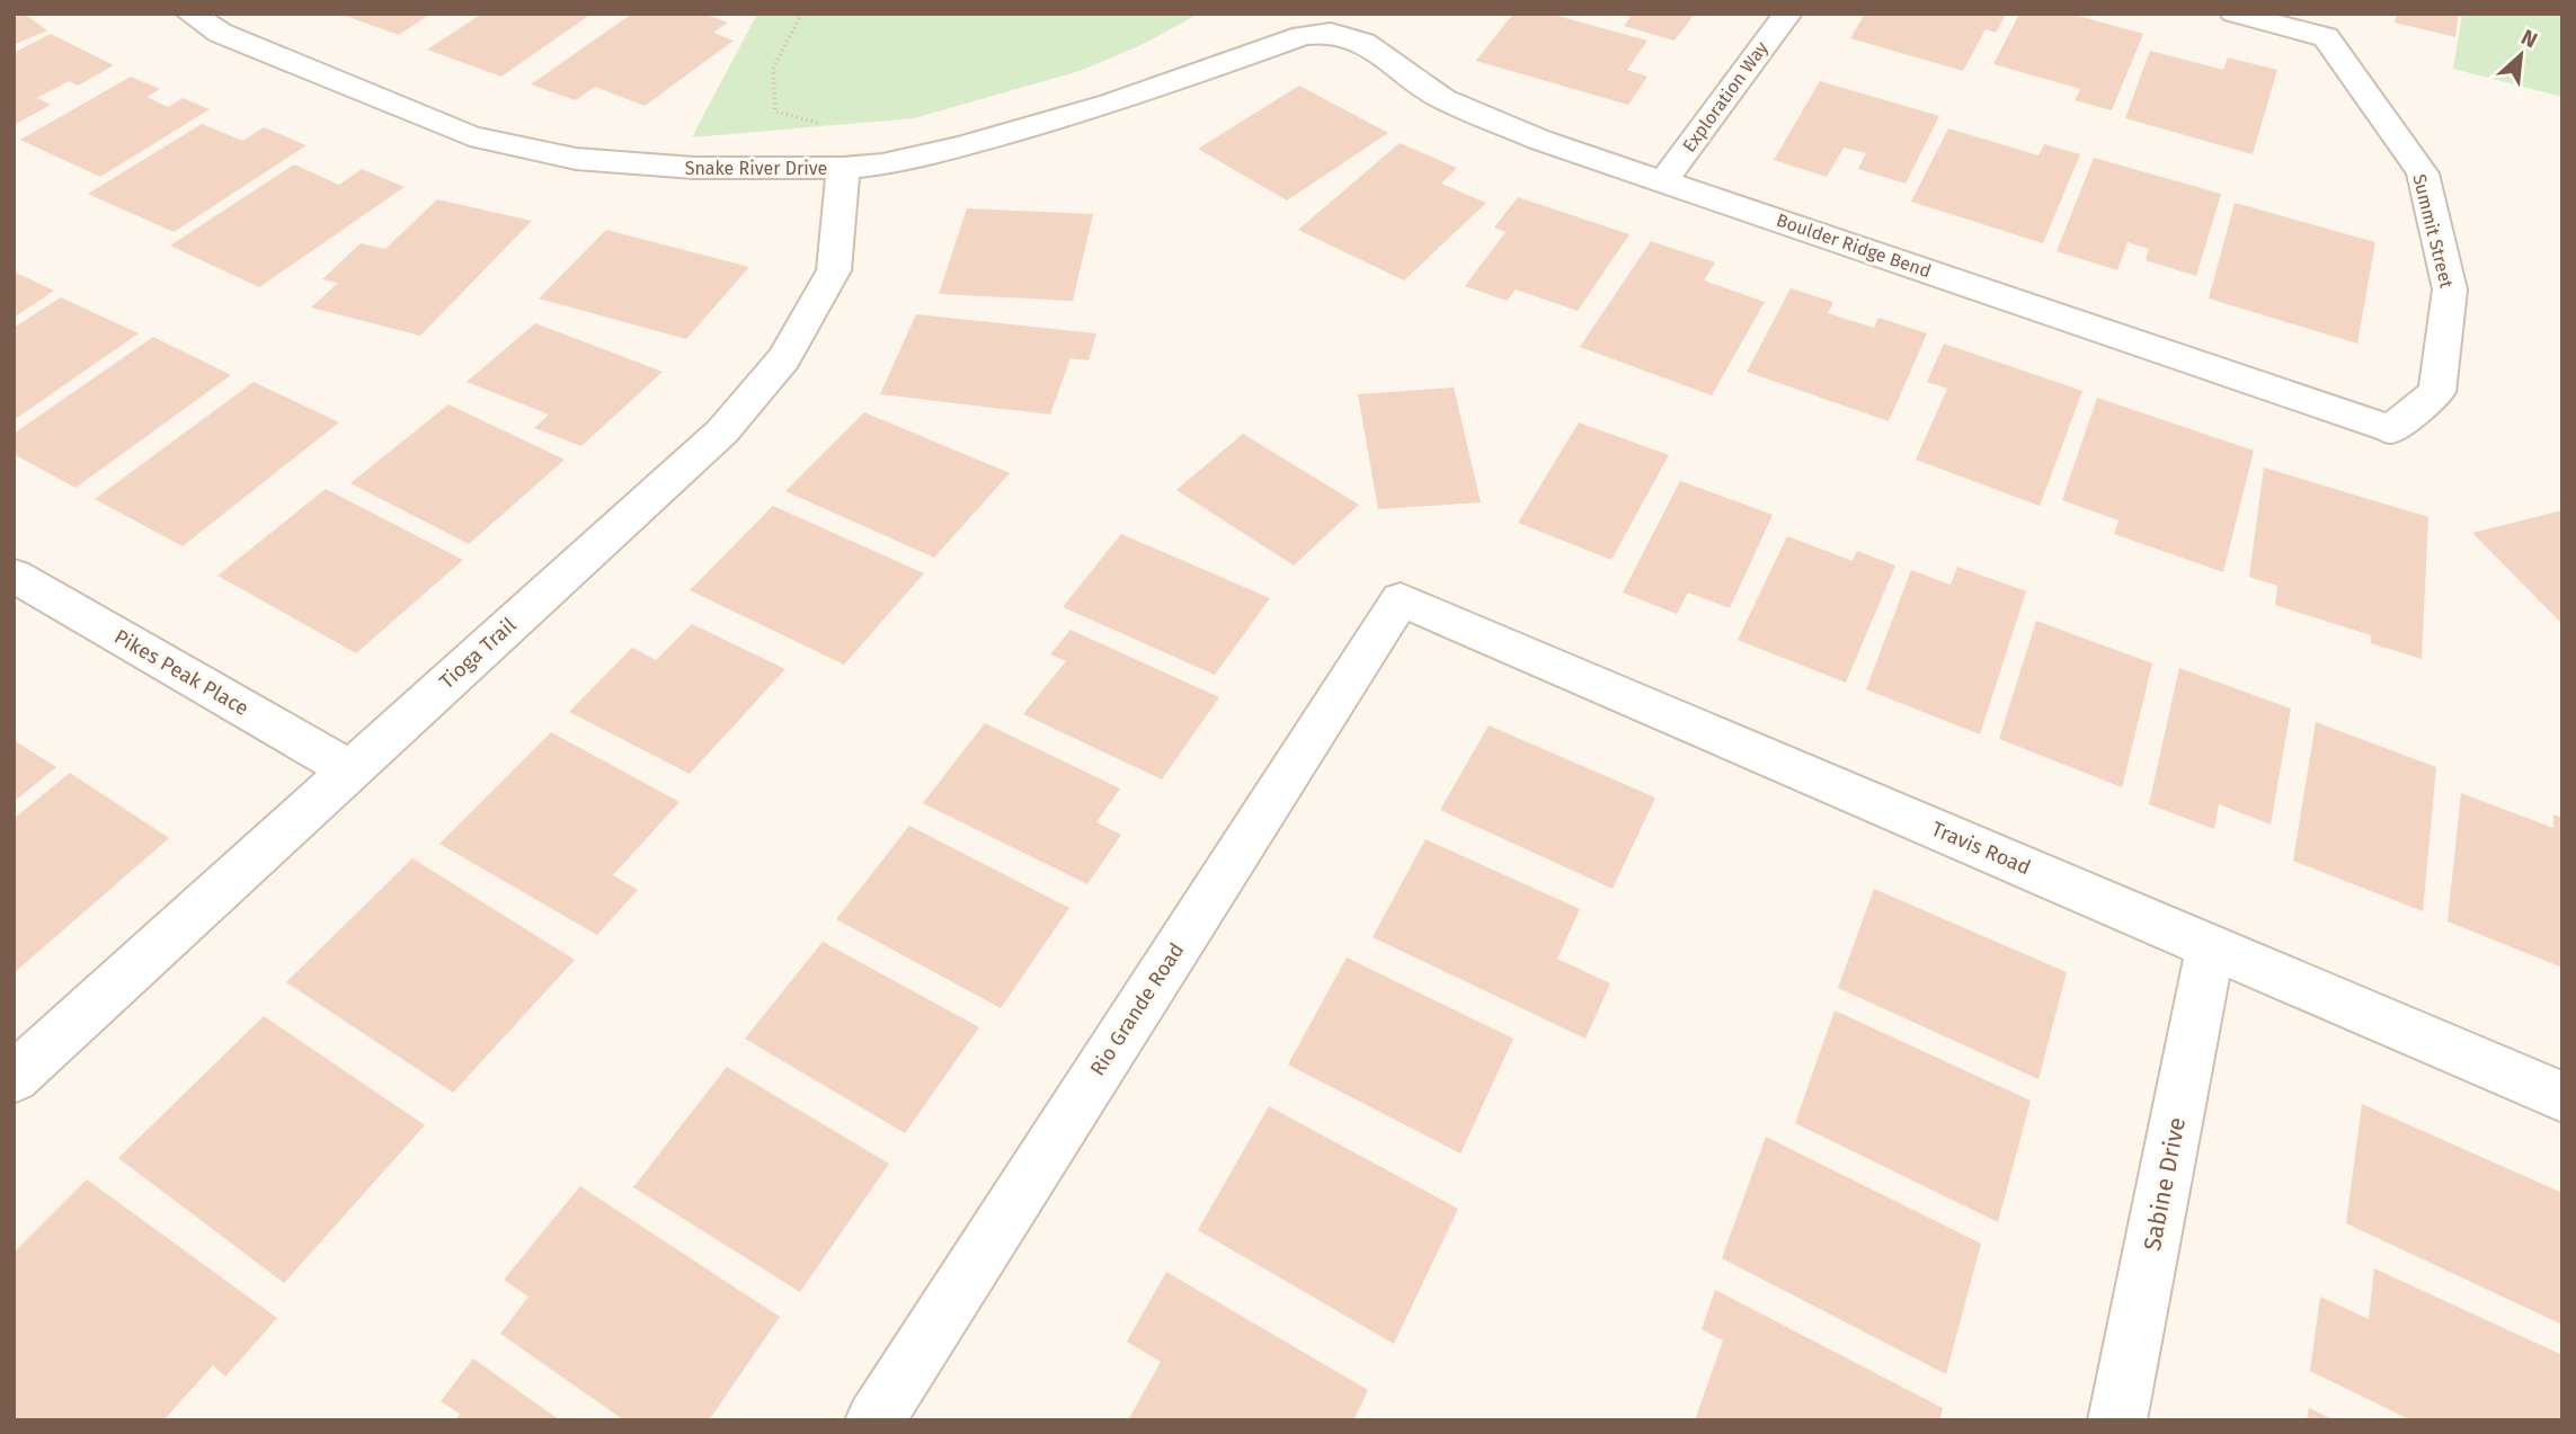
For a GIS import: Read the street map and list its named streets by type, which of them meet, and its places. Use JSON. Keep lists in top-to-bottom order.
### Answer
{
  "streets": {
    "street": [
      "Exploration Way",
      "Snake River Drive",
      "Summit Street",
      "Boulder Ridge Bend",
      "Tioga Trail",
      "Pikes Peak Place",
      "Travis Road",
      "Rio Grande Road",
      "Sabine Drive"
    ]
  },
  "crossings": [
    ["Exploration Way", "Boulder Ridge Bend"],
    ["Snake River Drive", "Boulder Ridge Bend"],
    ["Snake River Drive", "Tioga Trail"],
    ["Summit Street", "Boulder Ridge Bend"],
    ["Tioga Trail", "Pikes Peak Place"],
    ["Travis Road", "Rio Grande Road"],
    ["Travis Road", "Sabine Drive"]
  ],
  "north": "top right"
}
